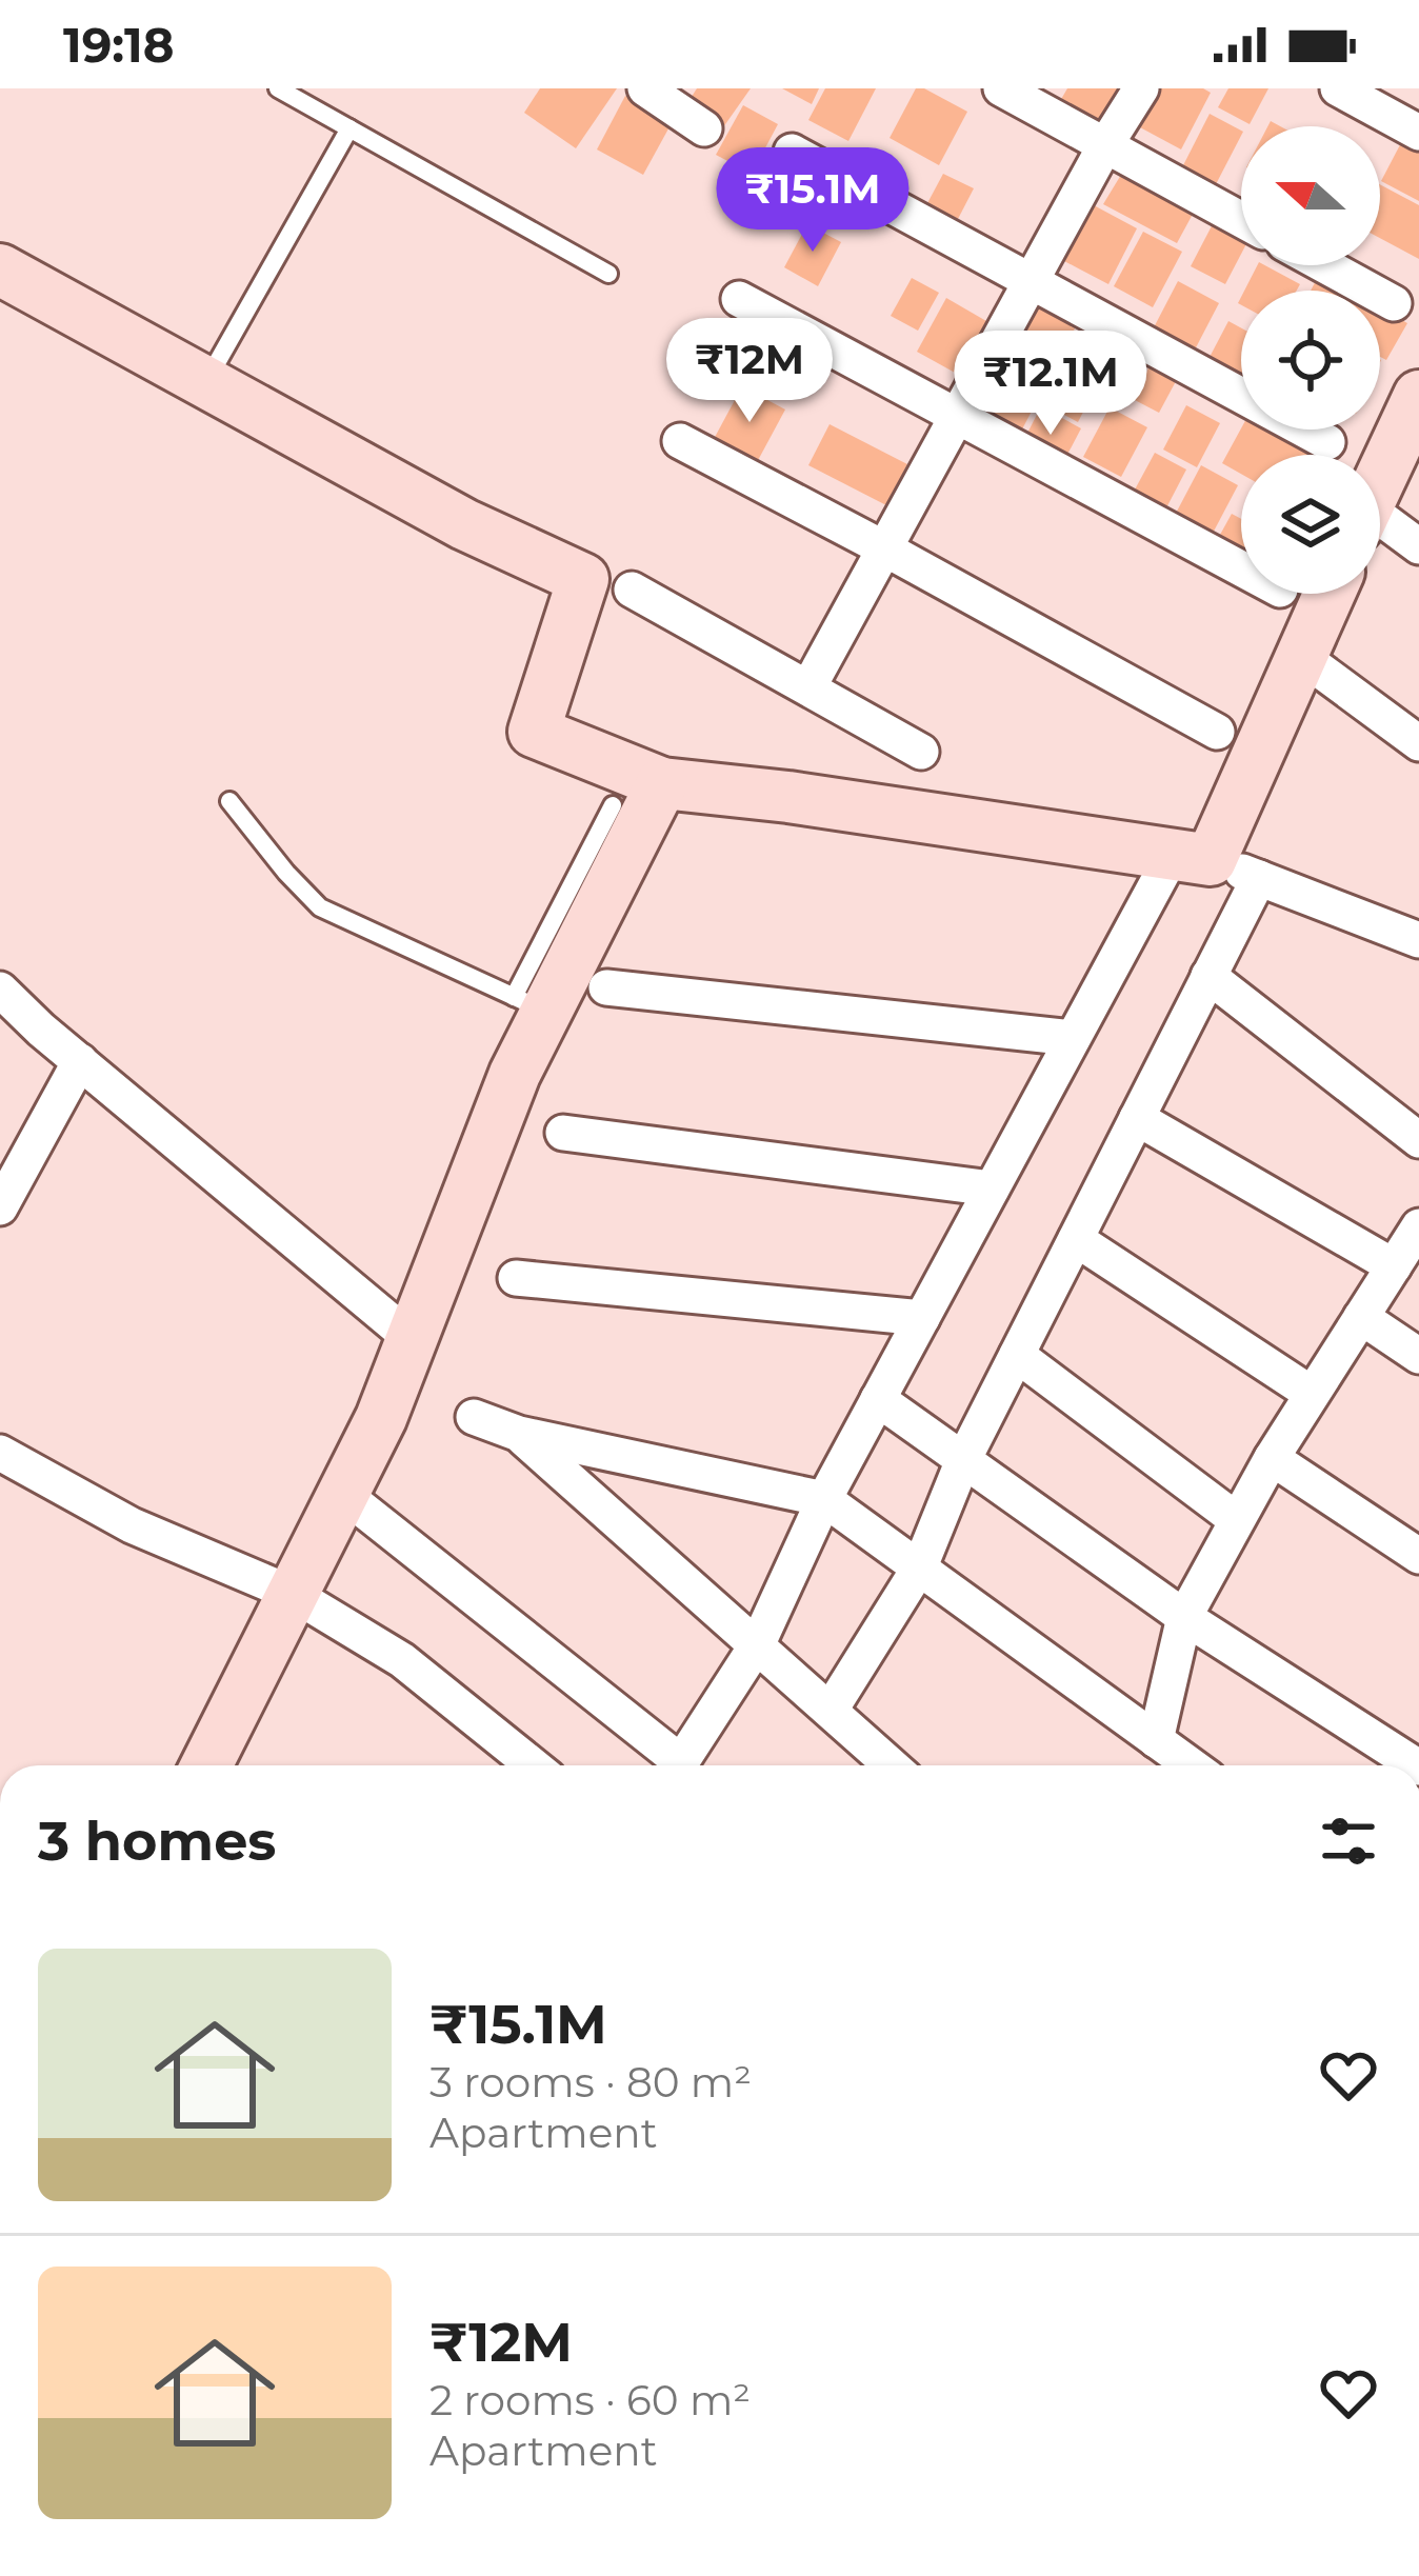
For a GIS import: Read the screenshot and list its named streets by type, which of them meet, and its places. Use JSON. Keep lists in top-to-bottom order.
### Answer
{
  "north": "left",
  "page": {
    "status": "19:18",
    "price": ["₹15.1M", "₹12M", "₹12.1M"],
    "heading": "3 homes",
    "list": [
      {
        "name": "₹15.1M",
        "note": "3 rooms · 80 m² · Apartment"
      },
      {
        "name": "₹12M",
        "note": "2 rooms · 60 m² · Apartment"
      }
    ]
  }
}
